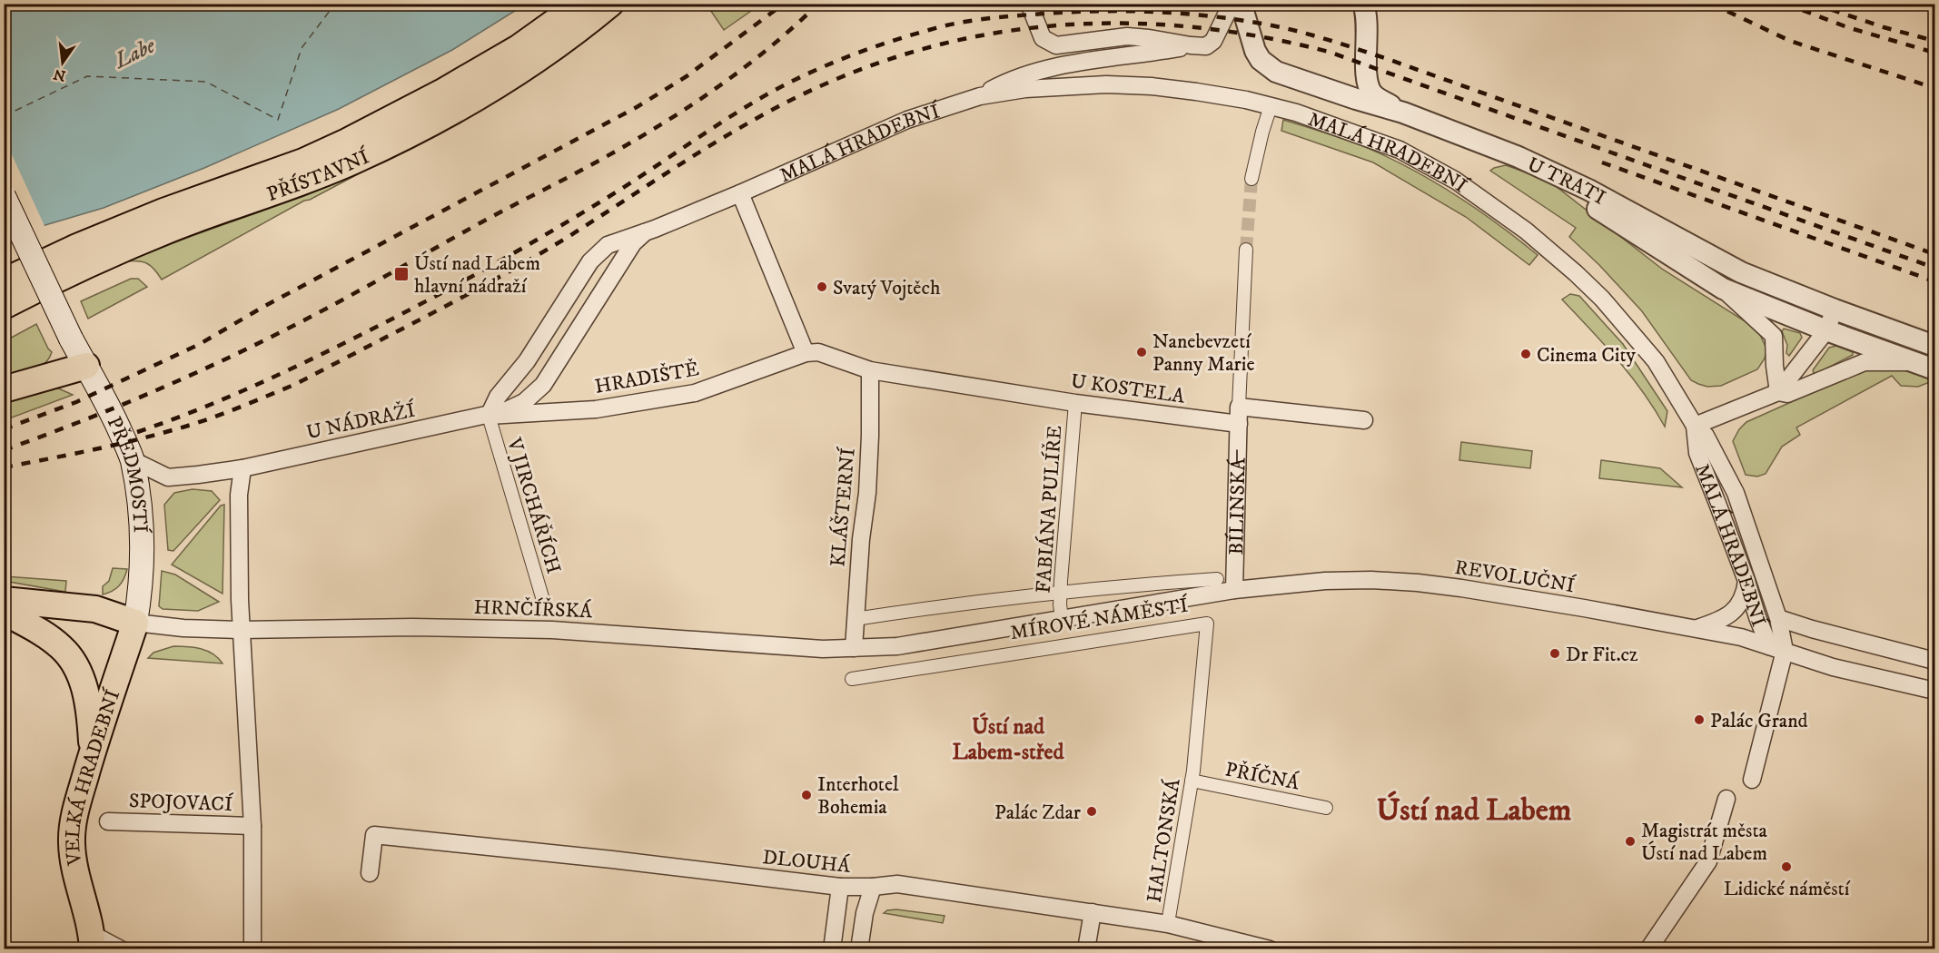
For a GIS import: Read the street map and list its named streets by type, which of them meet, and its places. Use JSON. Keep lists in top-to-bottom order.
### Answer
{
  "streets": {
    "main road": ["PŘÍSTAVNÍ", "PŘEDMOSTÍ", "VELKÁ HRADEBNÍ"],
    "street": [
      "MALÁ HRADEBNÍ",
      "U TRATI",
      "HRADIŠTĚ",
      "U KOSTELA",
      "U NÁDRAŽÍ",
      "V JIRCHÁŘÍCH",
      "KLÁŠTERNÍ",
      "BÍLINSKÁ",
      "FABIÁNA PULÍŘE",
      "REVOLUČNÍ",
      "HRNČÍŘSKÁ",
      "MÍROVÉ NÁMĚSTÍ",
      "PŘÍČNÁ",
      "SPOJOVACÍ",
      "HALTONSKÁ",
      "DLOUHÁ"
    ]
  },
  "crossings": [
    ["MALÁ HRADEBNÍ", "U TRATI"],
    ["MALÁ HRADEBNÍ", "U NÁDRAŽÍ"],
    ["MALÁ HRADEBNÍ", "REVOLUČNÍ"],
    ["HRADIŠTĚ", "U KOSTELA"],
    ["HRADIŠTĚ", "U NÁDRAŽÍ"],
    ["HRADIŠTĚ", "V JIRCHÁŘÍCH"],
    ["HRADIŠTĚ", "KLÁŠTERNÍ"],
    ["U KOSTELA", "KLÁŠTERNÍ"],
    ["U KOSTELA", "BÍLINSKÁ"],
    ["U KOSTELA", "FABIÁNA PULÍŘE"],
    ["U NÁDRAŽÍ", "PŘEDMOSTÍ"],
    ["U NÁDRAŽÍ", "V JIRCHÁŘÍCH"],
    ["PŘEDMOSTÍ", "VELKÁ HRADEBNÍ"],
    ["KLÁŠTERNÍ", "MÍROVÉ NÁMĚSTÍ"],
    ["BÍLINSKÁ", "REVOLUČNÍ"],
    ["BÍLINSKÁ", "MÍROVÉ NÁMĚSTÍ"],
    ["FABIÁNA PULÍŘE", "MÍROVÉ NÁMĚSTÍ"],
    ["REVOLUČNÍ", "MÍROVÉ NÁMĚSTÍ"],
    ["HRNČÍŘSKÁ", "MÍROVÉ NÁMĚSTÍ"],
    ["MÍROVÉ NÁMĚSTÍ", "PŘÍČNÁ"],
    ["MÍROVÉ NÁMĚSTÍ", "HALTONSKÁ"],
    ["PŘÍČNÁ", "HALTONSKÁ"]
  ],
  "districts": ["Ústí nad Labem-střed", "Ústí nad Labem"],
  "water": ["Labe"],
  "places": {
    "transit": ["Ústí nad Labem hlavní nádraží"],
    "other": [
      "Svatý Vojtěch",
      "Nanebevzetí Panny Marie",
      "Cinema City",
      "Dr Fit.cz",
      "Palác Grand",
      "Interhotel Bohemia",
      "Palác Zdar",
      "Magistrát města Ústí nad Labem",
      "Lidické náměstí"
    ]
  },
  "north": "bottom"
}
